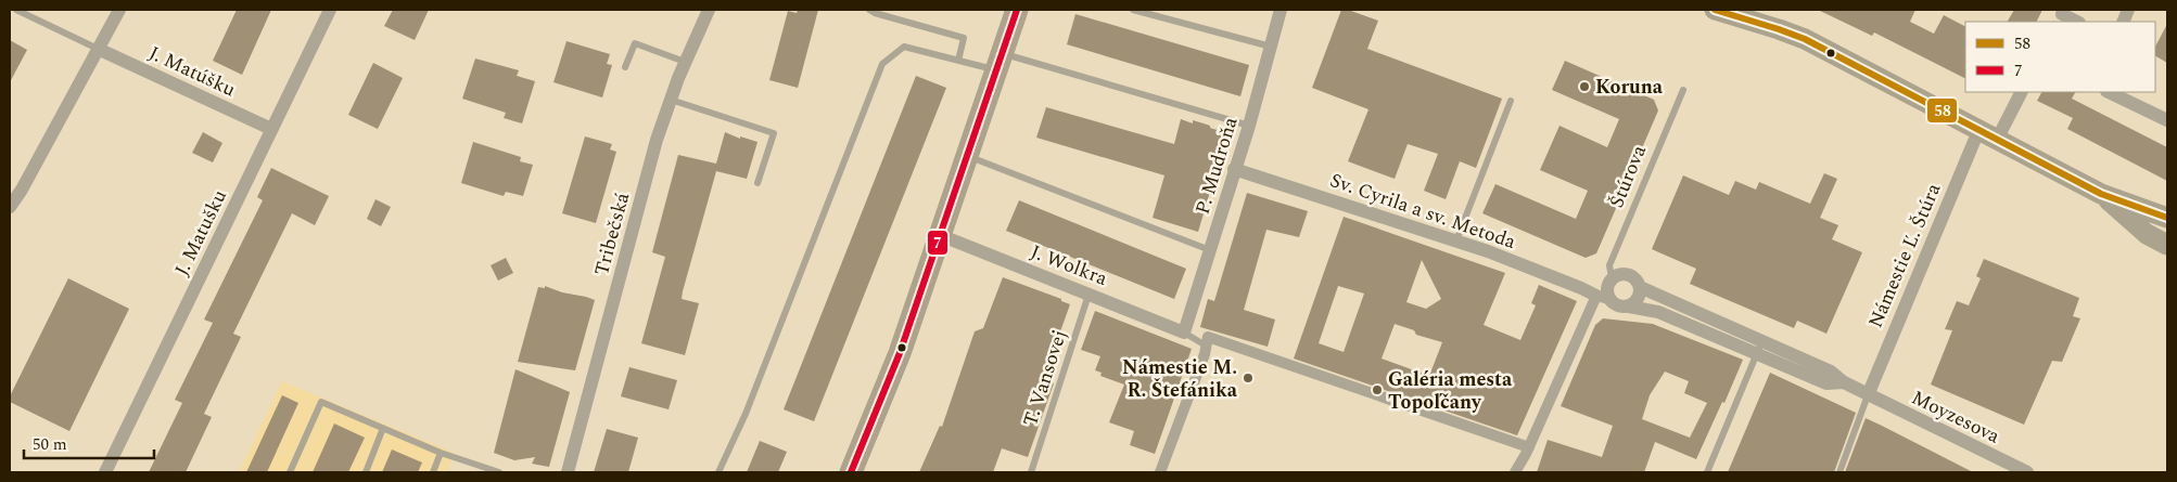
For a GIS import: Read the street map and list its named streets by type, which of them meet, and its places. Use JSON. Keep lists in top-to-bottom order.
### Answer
{
  "streets": {
    "street": [
      "J. Matúšku",
      "P. Mudroňa",
      "Sv. Cyrila a sv. Metoda",
      "J. Matušku",
      "Tribečská",
      "Námestie Ľ. Štúra",
      "J. Wolkra",
      "Moyzesova"
    ],
    "lane": ["Štúrova", "T. Vansovej"]
  },
  "crossings": [
    ["J. Matúšku", "J. Matušku"],
    ["P. Mudroňa", "Sv. Cyrila a sv. Metoda"],
    ["P. Mudroňa", "J. Wolkra"],
    ["Štúrova", "Sv. Cyrila a sv. Metoda"],
    ["Sv. Cyrila a sv. Metoda", "Námestie Ľ. Štúra"],
    ["Sv. Cyrila a sv. Metoda", "Moyzesova"],
    ["Námestie Ľ. Štúra", "Moyzesova"],
    ["J. Wolkra", "T. Vansovej"]
  ],
  "places": ["Koruna", "Námestie M. R. Štefánika", "Galéria mesta Topoľčany"],
  "lines": ["transit line 58", "transit line 7"],
  "legend": ["58", "7"],
  "scale_bar": "50 m"
}
